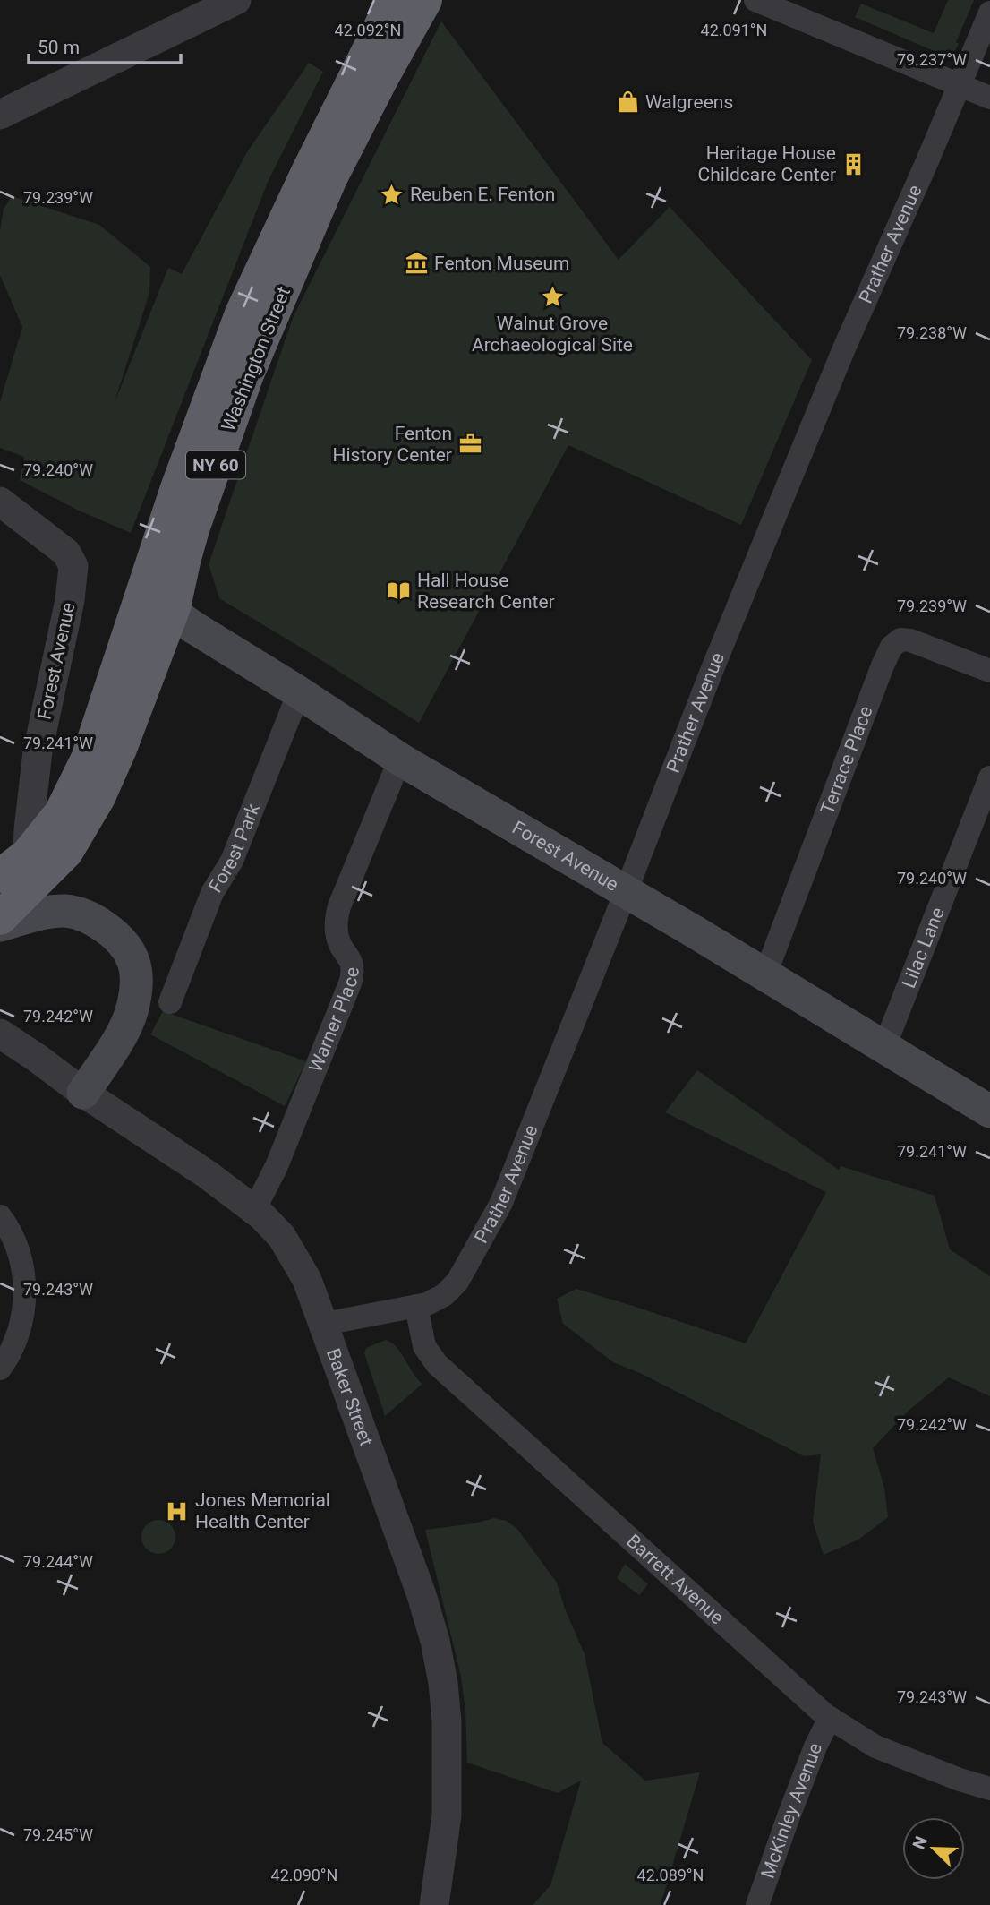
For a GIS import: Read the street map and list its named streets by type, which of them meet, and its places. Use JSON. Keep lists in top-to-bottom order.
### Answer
{
  "streets": {
    "highway": ["Washington Street", "NY 60"],
    "main road": ["Forest Avenue"],
    "street": [
      "Prather Avenue",
      "Terrace Place",
      "Forest Park",
      "Lilac Lane",
      "Warner Place",
      "Baker Street",
      "Barrett Avenue",
      "McKinley Avenue"
    ]
  },
  "crossings": [
    ["Prather Avenue", "Forest Avenue"],
    ["Prather Avenue", "Baker Street"],
    ["Prather Avenue", "Barrett Avenue"],
    ["Washington Street", "Forest Avenue"],
    ["Forest Avenue", "Terrace Place"],
    ["Forest Avenue", "Forest Park"],
    ["Forest Avenue", "Lilac Lane"],
    ["Forest Avenue", "Warner Place"],
    ["Warner Place", "Baker Street"],
    ["Barrett Avenue", "McKinley Avenue"]
  ],
  "places": {
    "shop": ["Walgreens"],
    "building": ["Heritage House Childcare Center"],
    "place": ["Reuben E. Fenton", "Walnut Grove Archaeological Site"],
    "museum": ["Fenton Museum"],
    "office": ["Fenton History Center"],
    "library": ["Hall House Research Center"],
    "hospital": ["Jones Memorial Health Center"]
  },
  "scale_bar": "50 m",
  "north": "top left",
  "coordinates": [
    "42.092°N",
    "42.091°N",
    "79.237°W",
    "79.239°W",
    "79.238°W",
    "79.240°W",
    "79.241°W",
    "79.242°W",
    "79.243°W",
    "79.244°W",
    "79.245°W",
    "42.090°N",
    "42.089°N"
  ]
}
